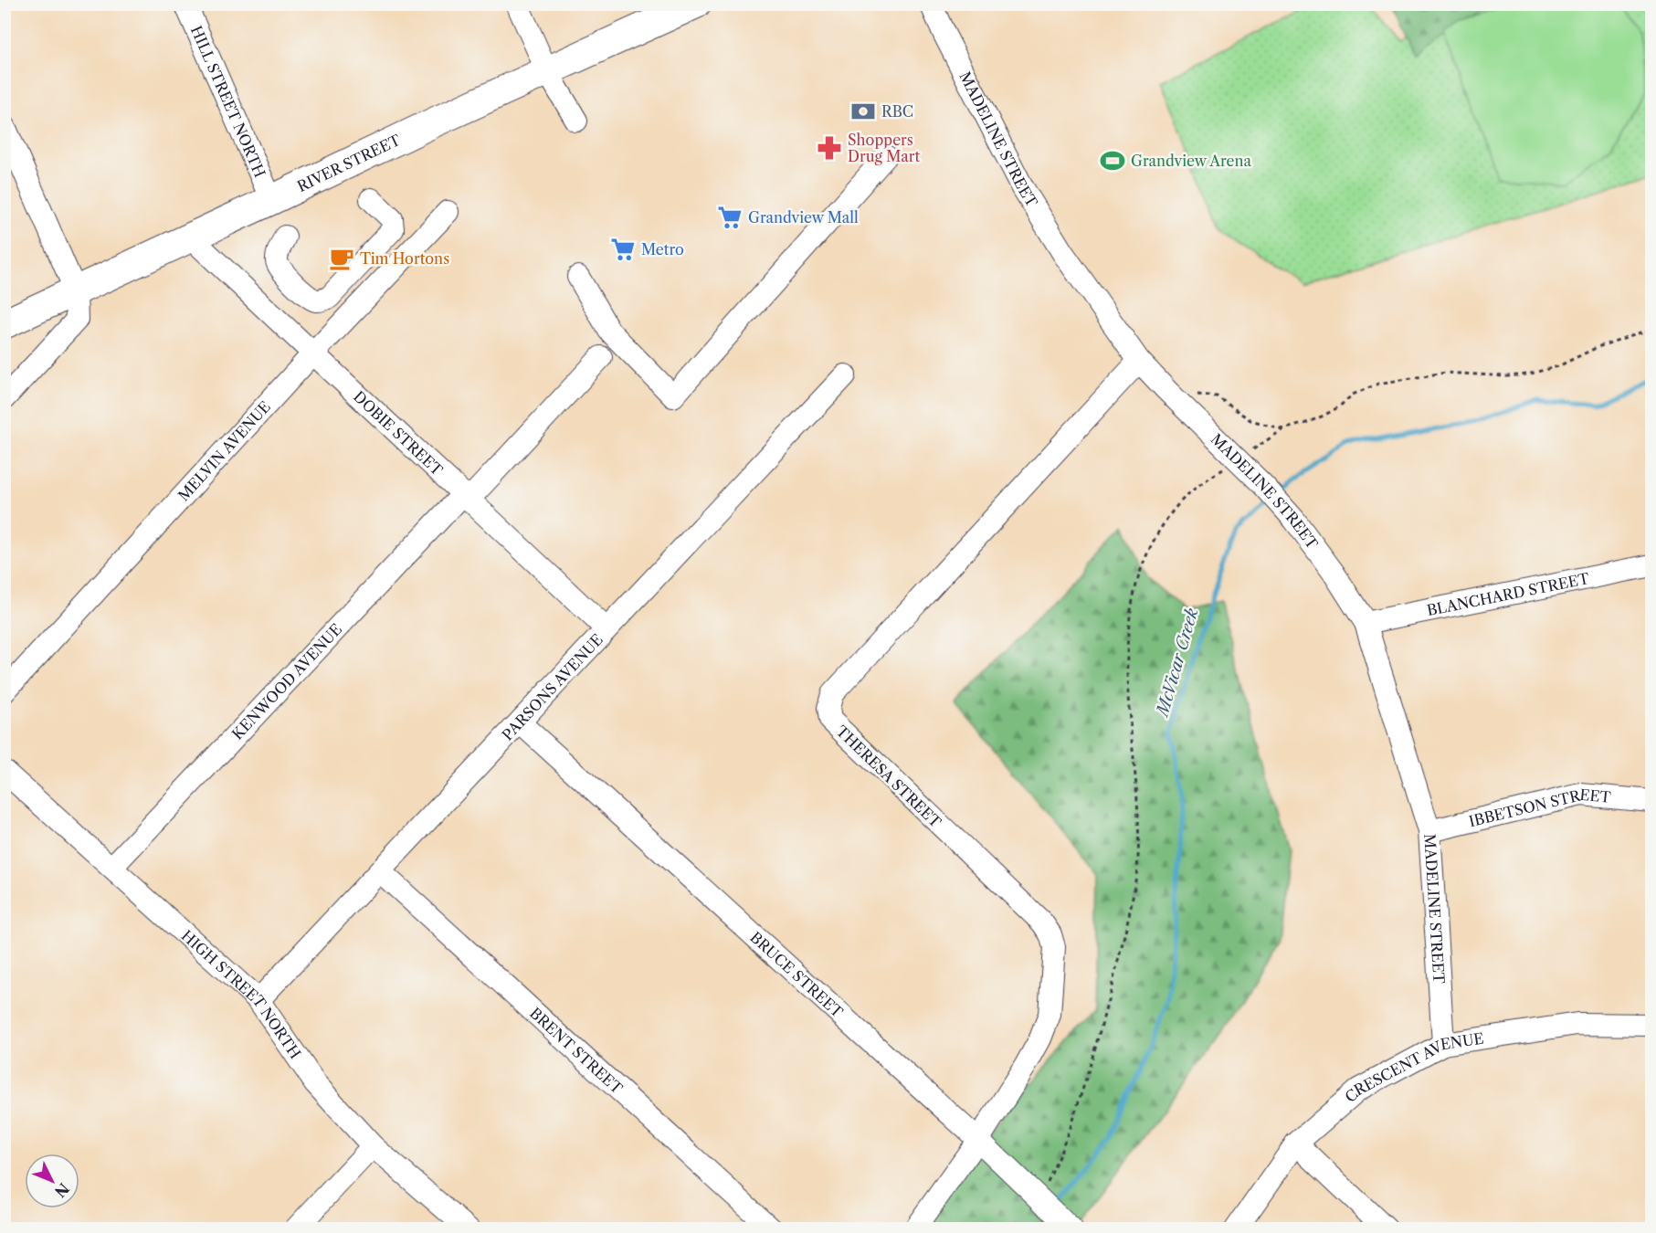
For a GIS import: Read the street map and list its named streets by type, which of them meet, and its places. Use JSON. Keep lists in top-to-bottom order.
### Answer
{
  "streets": {
    "main road": ["RIVER STREET"],
    "street": [
      "HILL STREET NORTH",
      "MADELINE STREET",
      "DOBIE STREET",
      "MELVIN AVENUE",
      "BLANCHARD STREET",
      "KENWOOD AVENUE",
      "PARSONS AVENUE",
      "THERESA STREET",
      "IBBETSON STREET",
      "BRUCE STREET",
      "HIGH STREET NORTH",
      "BRENT STREET",
      "CRESCENT AVENUE"
    ]
  },
  "crossings": [
    ["HILL STREET NORTH", "RIVER STREET"],
    ["MADELINE STREET", "BLANCHARD STREET"],
    ["MADELINE STREET", "THERESA STREET"],
    ["MADELINE STREET", "IBBETSON STREET"],
    ["MADELINE STREET", "CRESCENT AVENUE"],
    ["RIVER STREET", "DOBIE STREET"],
    ["DOBIE STREET", "MELVIN AVENUE"],
    ["DOBIE STREET", "KENWOOD AVENUE"],
    ["DOBIE STREET", "PARSONS AVENUE"],
    ["KENWOOD AVENUE", "HIGH STREET NORTH"],
    ["PARSONS AVENUE", "BRUCE STREET"],
    ["PARSONS AVENUE", "HIGH STREET NORTH"],
    ["PARSONS AVENUE", "BRENT STREET"],
    ["THERESA STREET", "BRUCE STREET"]
  ],
  "water": ["McVicar Creek"],
  "places": {
    "bank": ["RBC"],
    "pharmacy": ["Shoppers Drug Mart"],
    "sports": ["Grandview Arena"],
    "supermarket": ["Grandview Mall", "Metro"],
    "cafe": ["Tim Hortons"]
  },
  "north": "bottom right"
}
